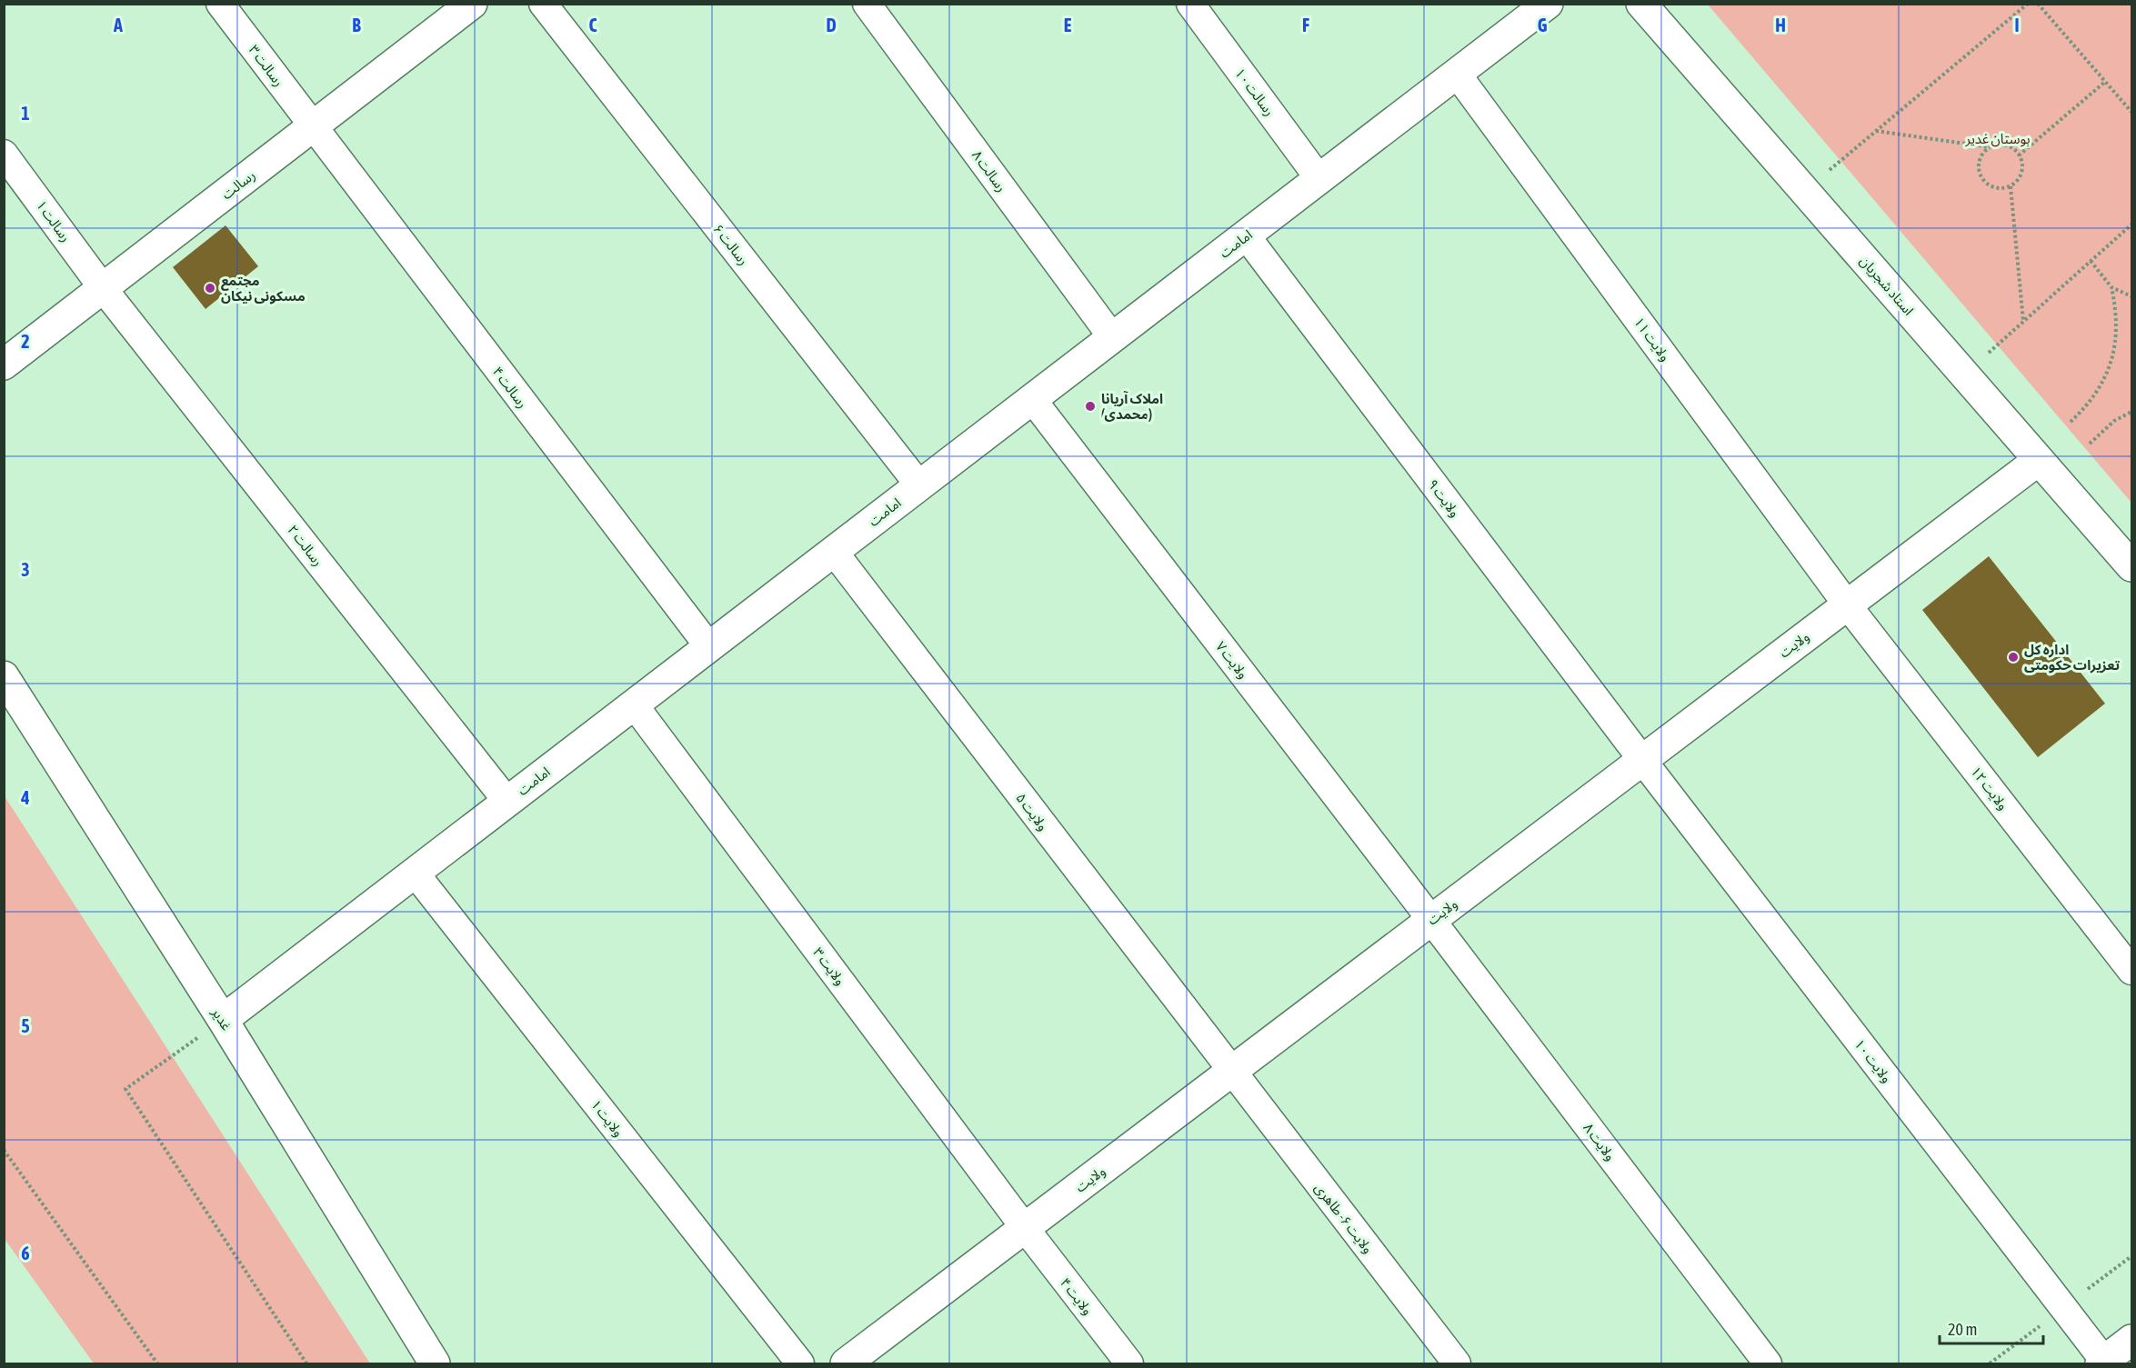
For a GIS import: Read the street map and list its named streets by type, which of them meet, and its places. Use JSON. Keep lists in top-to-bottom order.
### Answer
{
  "streets": {
    "street": [
      "رسالت ۳",
      "رسالت ۱۰",
      "رسالت ۸",
      "رسالت",
      "رسالت ۱",
      "امامت",
      "رسالت ۶",
      "استاد شجریان",
      "ولایت ۱۱",
      "رسالت ۴",
      "ولایت ۹",
      "رسالت ۲",
      "ولایت",
      "ولایت ۷",
      "ولایت ۱۲",
      "ولایت ۵",
      "ولایت ۳",
      "غدیر",
      "ولایت ۱۰",
      "ولایت ۱",
      "ولایت ۸",
      "ولایت ۶- طاهری",
      "ولایت ۴"
    ]
  },
  "crossings": [
    ["رسالت ۳", "رسالت"],
    ["رسالت ۳", "رسالت ۴"],
    ["رسالت ۱۰", "امامت"],
    ["رسالت ۸", "امامت"],
    ["رسالت", "رسالت ۱"],
    ["رسالت", "رسالت ۴"],
    ["رسالت", "رسالت ۲"],
    ["رسالت ۱", "رسالت ۲"],
    ["امامت", "رسالت ۶"],
    ["امامت", "ولایت ۱۱"],
    ["امامت", "رسالت ۴"],
    ["امامت", "ولایت ۹"],
    ["امامت", "رسالت ۲"],
    ["امامت", "ولایت ۷"],
    ["امامت", "ولایت ۵"],
    ["امامت", "ولایت ۳"],
    ["امامت", "غدیر"],
    ["امامت", "ولایت ۱"],
    ["استاد شجریان", "ولایت"],
    ["ولایت ۱۱", "ولایت"],
    ["ولایت ۱۱", "ولایت ۱۲"],
    ["ولایت ۹", "ولایت"],
    ["ولایت ۹", "ولایت ۱۰"],
    ["ولایت", "ولایت ۷"],
    ["ولایت", "ولایت ۱۲"],
    ["ولایت", "ولایت ۵"],
    ["ولایت", "ولایت ۳"],
    ["ولایت", "ولایت ۱۰"],
    ["ولایت", "ولایت ۸"],
    ["ولایت", "ولایت ۶- طاهری"],
    ["ولایت", "ولایت ۴"],
    ["ولایت ۷", "ولایت ۸"],
    ["ولایت ۵", "ولایت ۶- طاهری"],
    ["ولایت ۳", "ولایت ۴"]
  ],
  "parks": ["بوستان غدیر"],
  "places": ["مجتمع مسکونی نیکان", "املاک آریانا (محمدی)", "اداره کل تعزیرات حکومتی"],
  "scale_bar": "20 m",
  "grid": {
    "columns": [
      "A",
      "B",
      "C",
      "D",
      "E",
      "F",
      "G",
      "H",
      "I"
    ],
    "rows": [
      "1",
      "2",
      "3",
      "4",
      "5",
      "6"
    ]
  }
}
